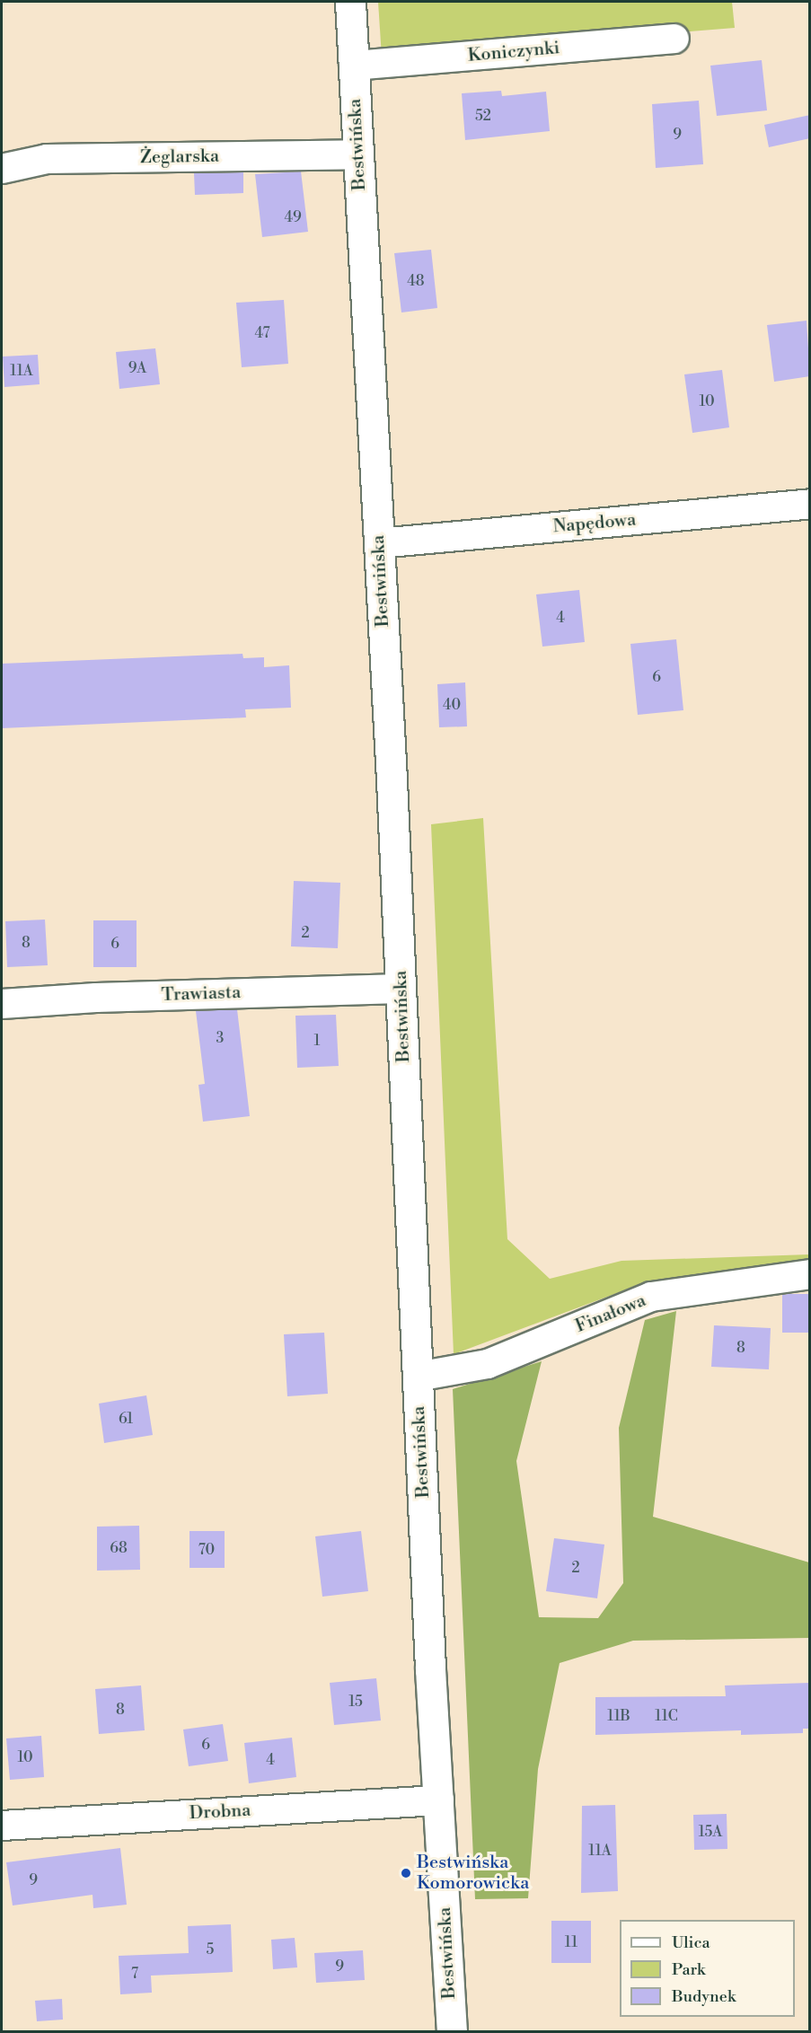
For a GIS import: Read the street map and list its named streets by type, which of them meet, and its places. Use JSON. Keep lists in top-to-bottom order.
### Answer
{
  "streets": {
    "street": [
      "Koniczynki",
      "Bestwińska",
      "Żeglarska",
      "Napędowa",
      "Trawiasta",
      "Finałowa",
      "Drobna"
    ]
  },
  "crossings": [
    ["Koniczynki", "Bestwińska"],
    ["Bestwińska", "Żeglarska"],
    ["Bestwińska", "Napędowa"],
    ["Bestwińska", "Trawiasta"],
    ["Bestwińska", "Finałowa"],
    ["Bestwińska", "Drobna"]
  ],
  "places": ["Bestwińska Komorowicka"],
  "house_numbers": [
    "52",
    "9",
    "49",
    "48",
    "47",
    "9A",
    "11A",
    "10",
    "4",
    "6",
    "40",
    "2",
    "8",
    "6",
    "3",
    "1",
    "8",
    "61",
    "68",
    "70",
    "2",
    "15",
    "8",
    "11B",
    "11C",
    "6",
    "10",
    "4",
    "15A",
    "11A",
    "9",
    "11",
    "5",
    "9",
    "7"
  ],
  "legend": ["Ulica", "Park", "Budynek"]
}
